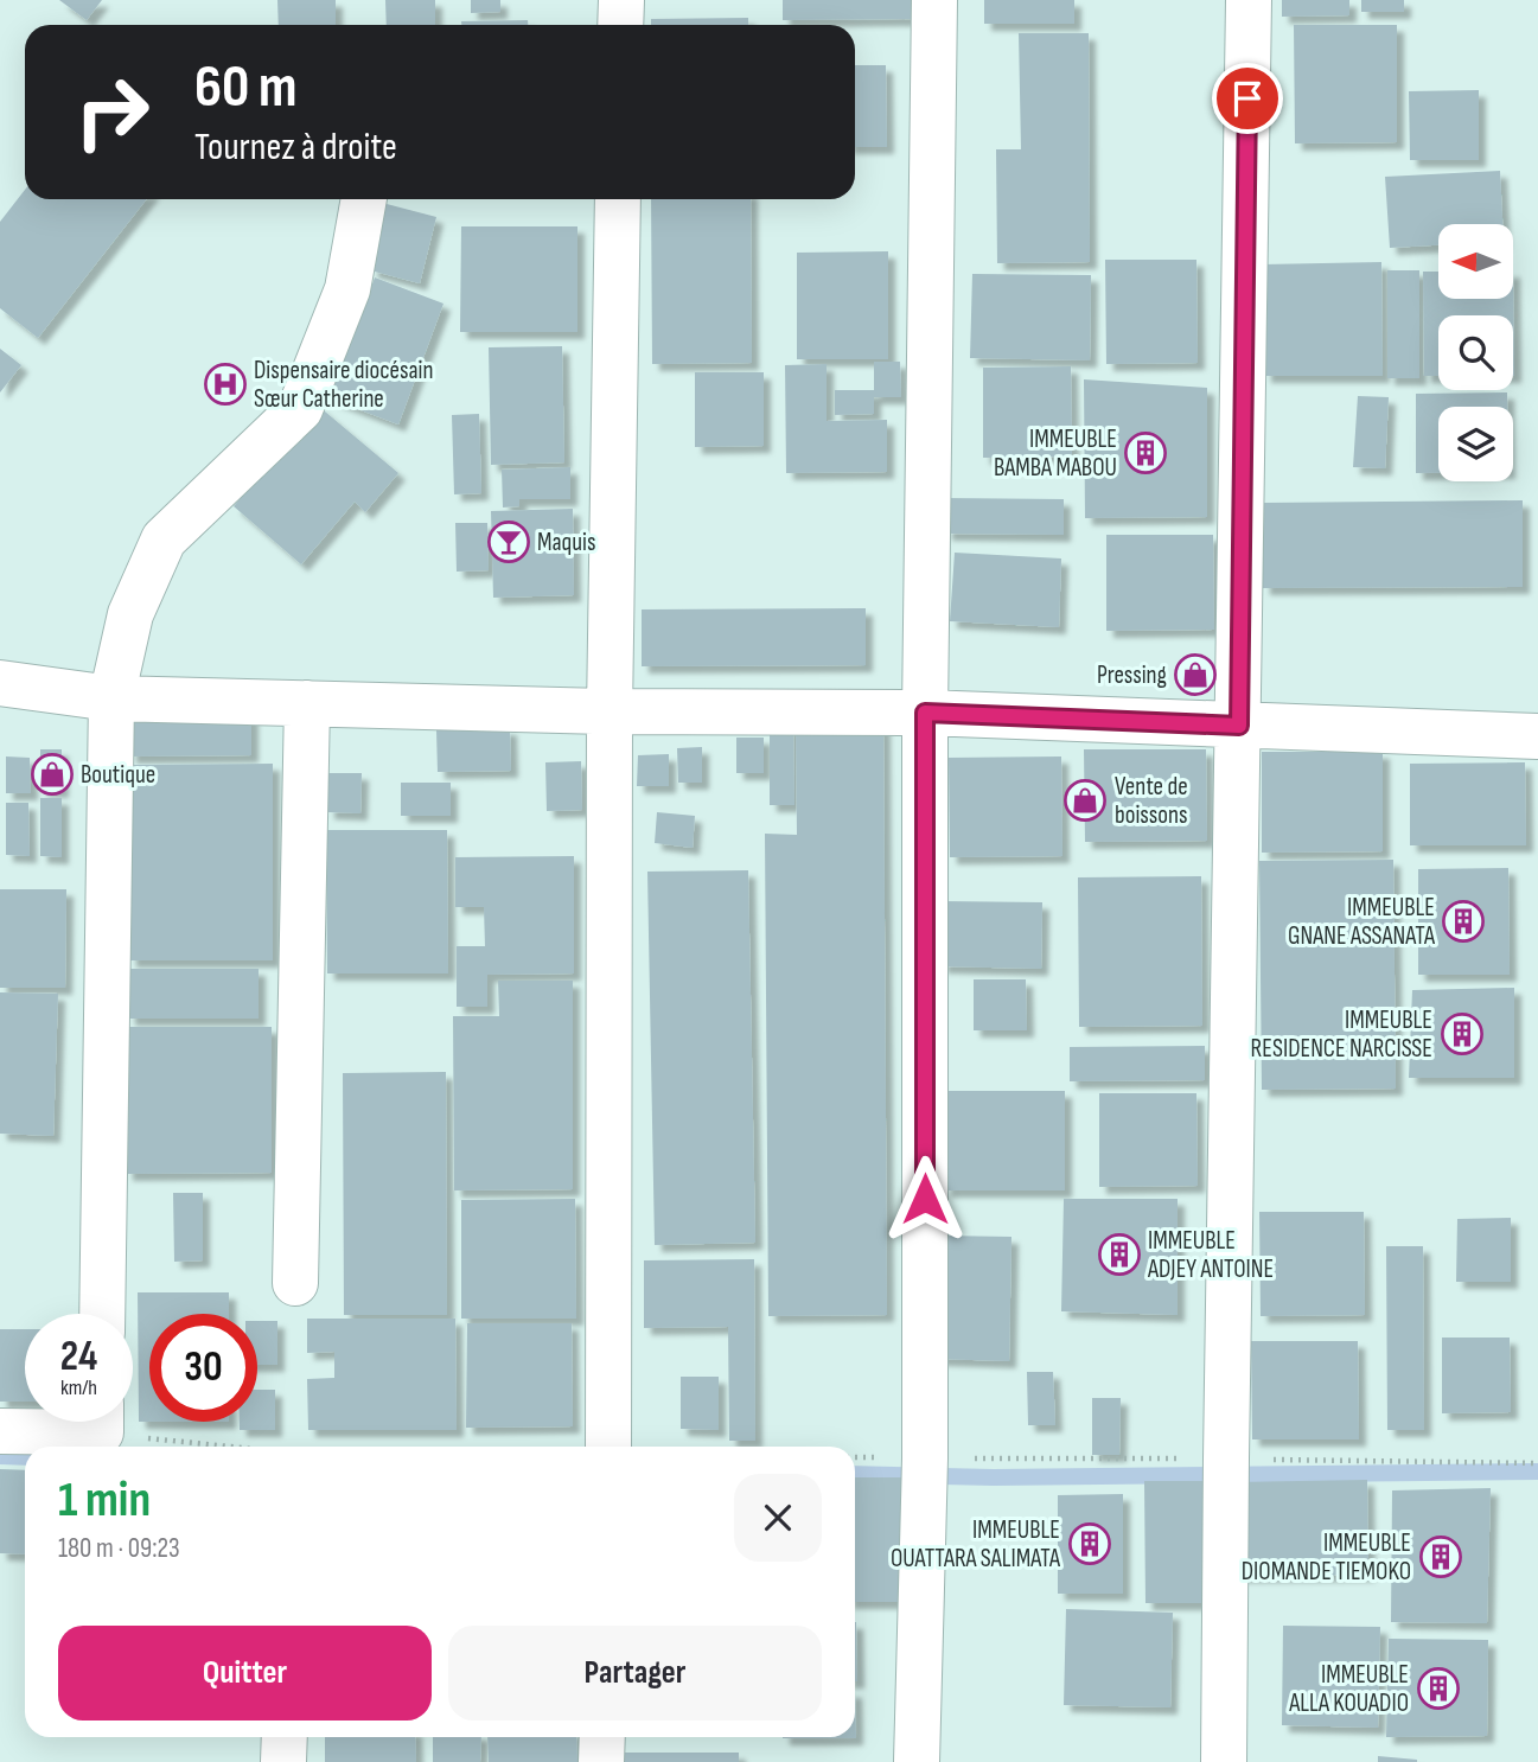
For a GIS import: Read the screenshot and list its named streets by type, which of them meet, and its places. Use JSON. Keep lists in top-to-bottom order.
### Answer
{
  "places": {
    "hospital": ["Dispensaire diocésain Sœur Catherine"],
    "building": [
      "IMMEUBLE BAMBA MABOU",
      "IMMEUBLE GNANE ASSANATA",
      "IMMEUBLE RESIDENCE NARCISSE",
      "IMMEUBLE ADJEY ANTOINE",
      "IMMEUBLE OUATTARA SALIMATA",
      "IMMEUBLE DIOMANDE TIEMOKO",
      "IMMEUBLE ALLA KOUADIO"
    ],
    "bar": ["Maquis"],
    "shop": ["Pressing", "Boutique", "Vente de boissons"]
  },
  "north": "left",
  "page": {
    "turn": ["60 m", "Tournez à droite"],
    "speed": "24 km/h",
    "limit": "30",
    "heading": ["1 min", "180 m · 09:23"],
    "buttons": ["Quitter", "Partager"]
  }
}
